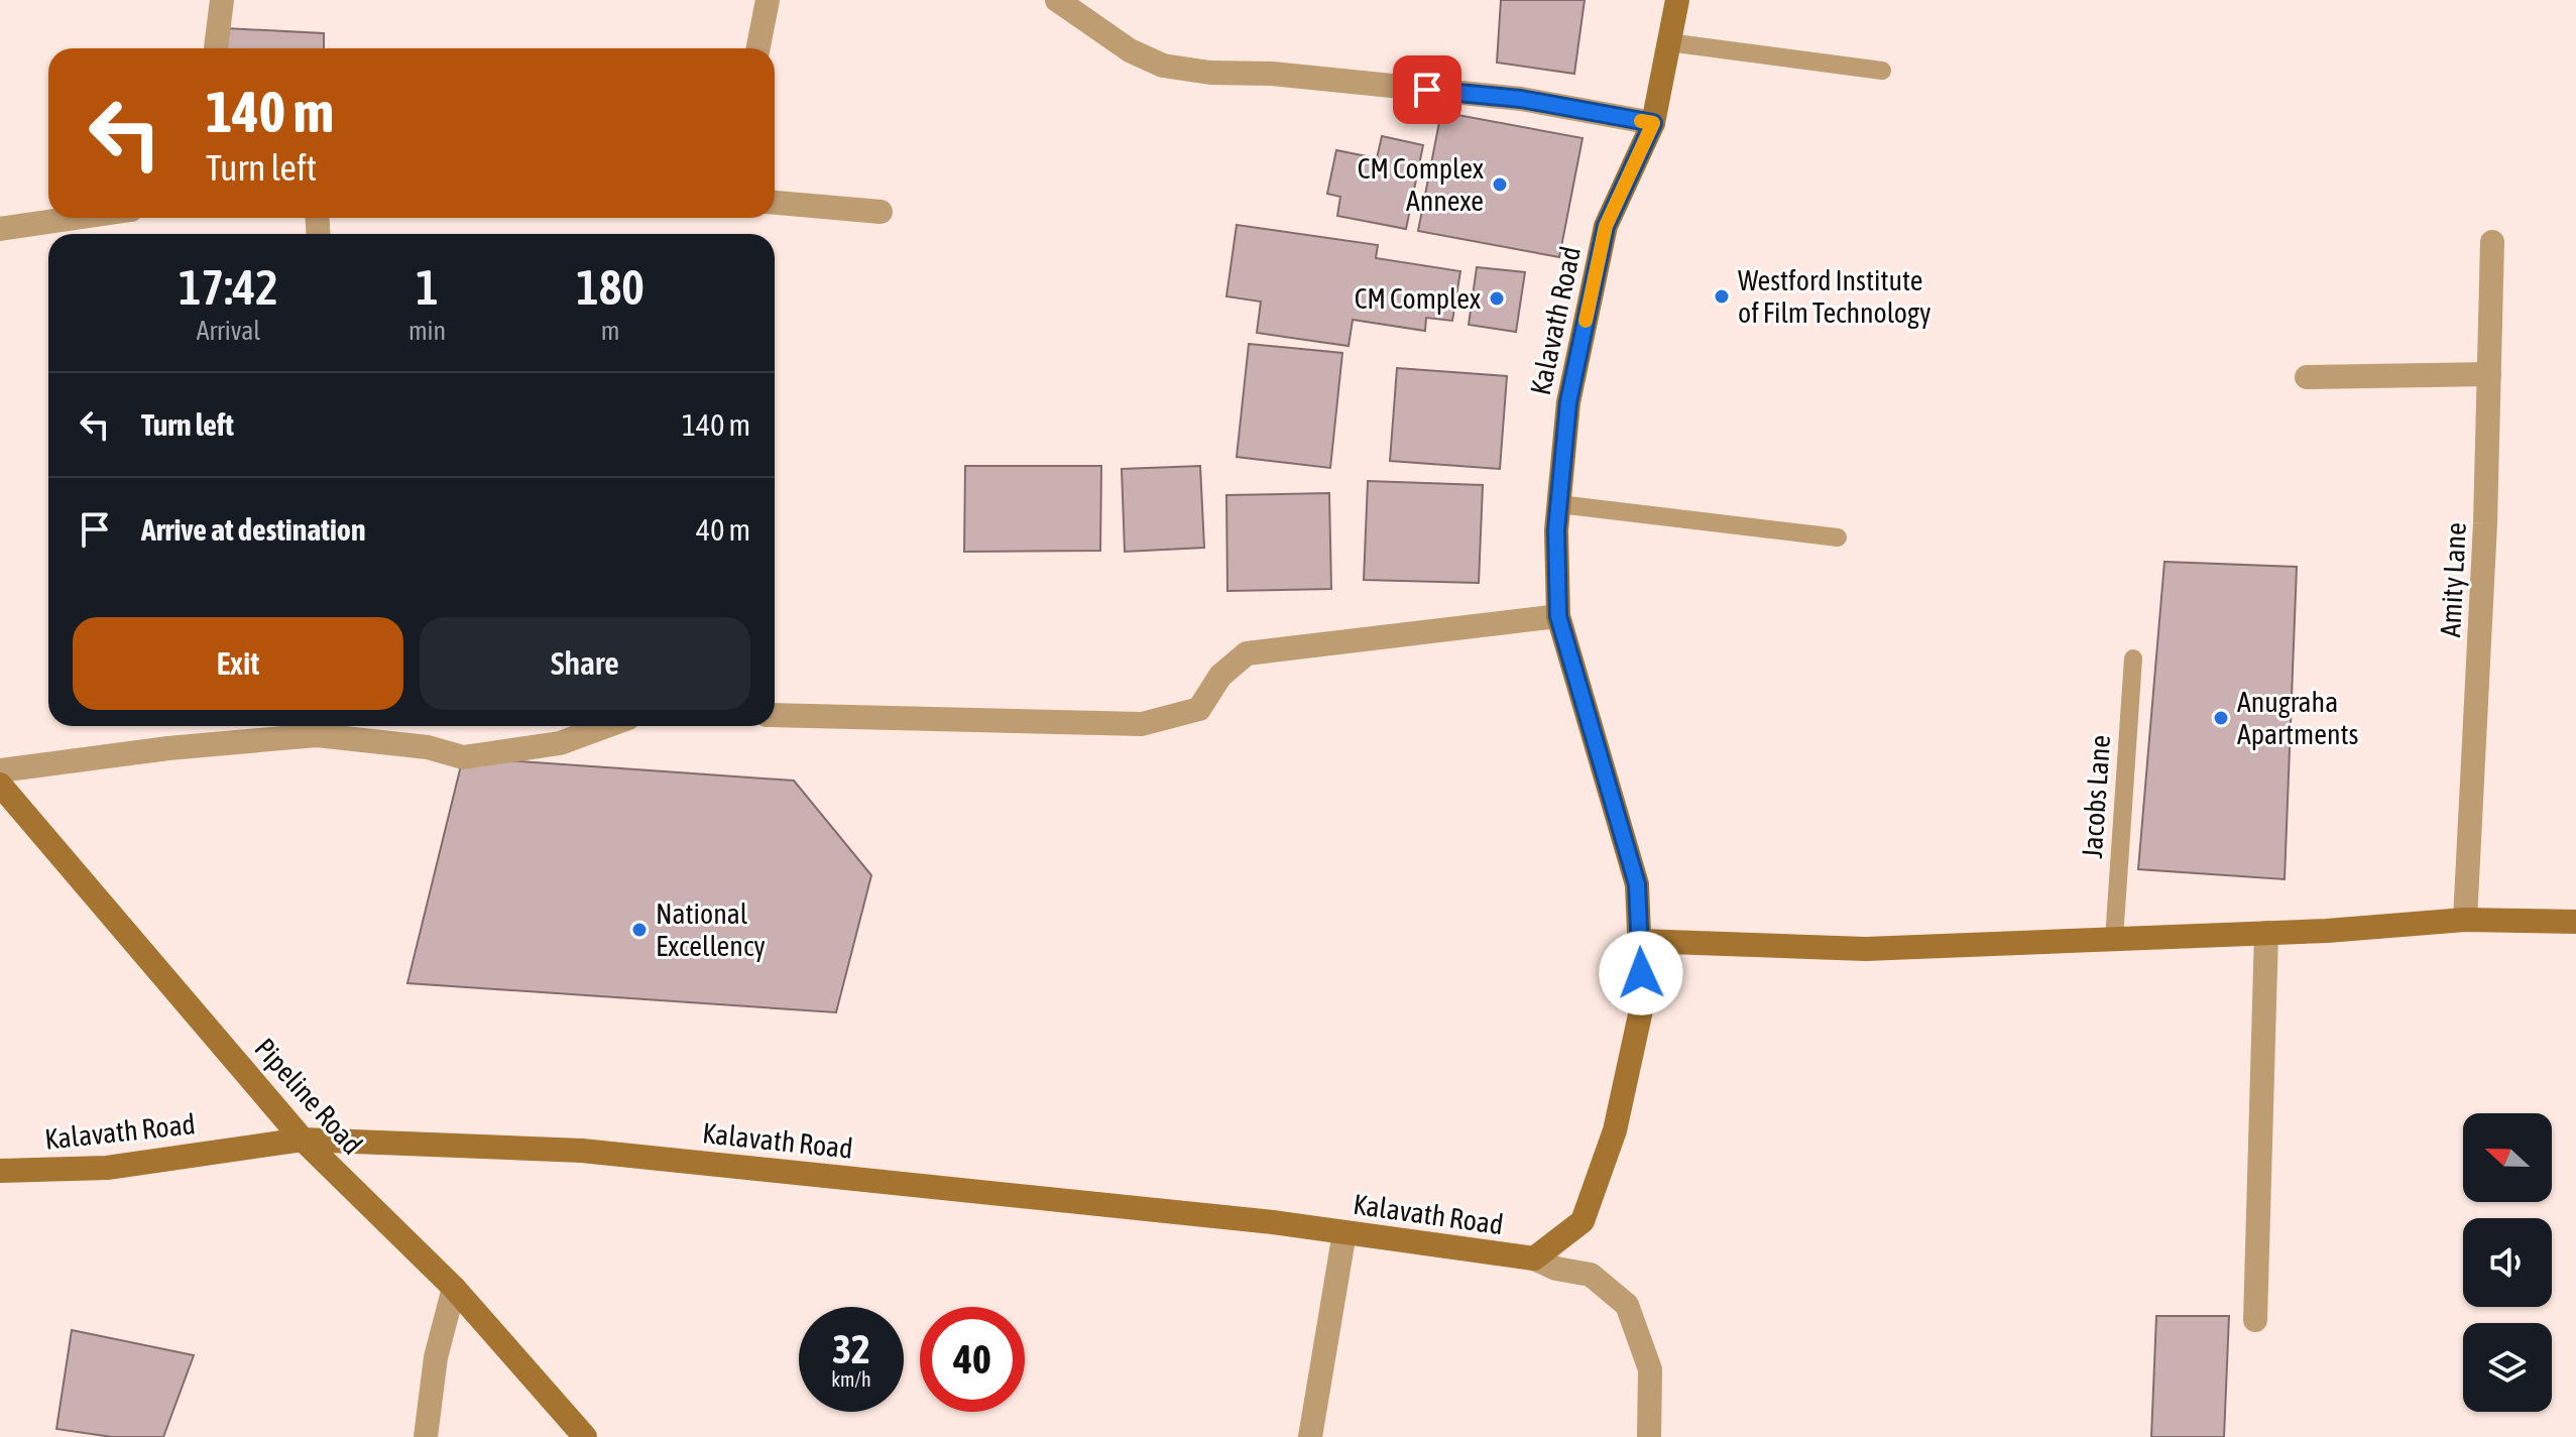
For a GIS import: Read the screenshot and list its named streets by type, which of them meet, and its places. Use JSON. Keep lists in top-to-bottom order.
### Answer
{
  "streets": {
    "street": ["Kalavath Road", "Amity Lane", "Pipeline Road"],
    "lane": ["Jacobs Lane"]
  },
  "crossings": [
    ["Kalavath Road", "Pipeline Road"]
  ],
  "places": [
    "CM Complex Annexe",
    "Westford Institute of Film Technology",
    "CM Complex",
    "Anugraha Apartments",
    "National Excellency"
  ],
  "north": "left",
  "page": {
    "turn": ["140 m", "Turn left"],
    "eta": [
      "17:42",
      "Arrival",
      "1",
      "min",
      "180",
      "m"
    ],
    "list": [
      {
        "name": "Turn left",
        "value": "140 m"
      },
      {
        "name": "Arrive at destination",
        "value": "40 m"
      }
    ],
    "buttons": ["Exit", "Share"],
    "speed": "32 km/h",
    "limit": "40"
  }
}
